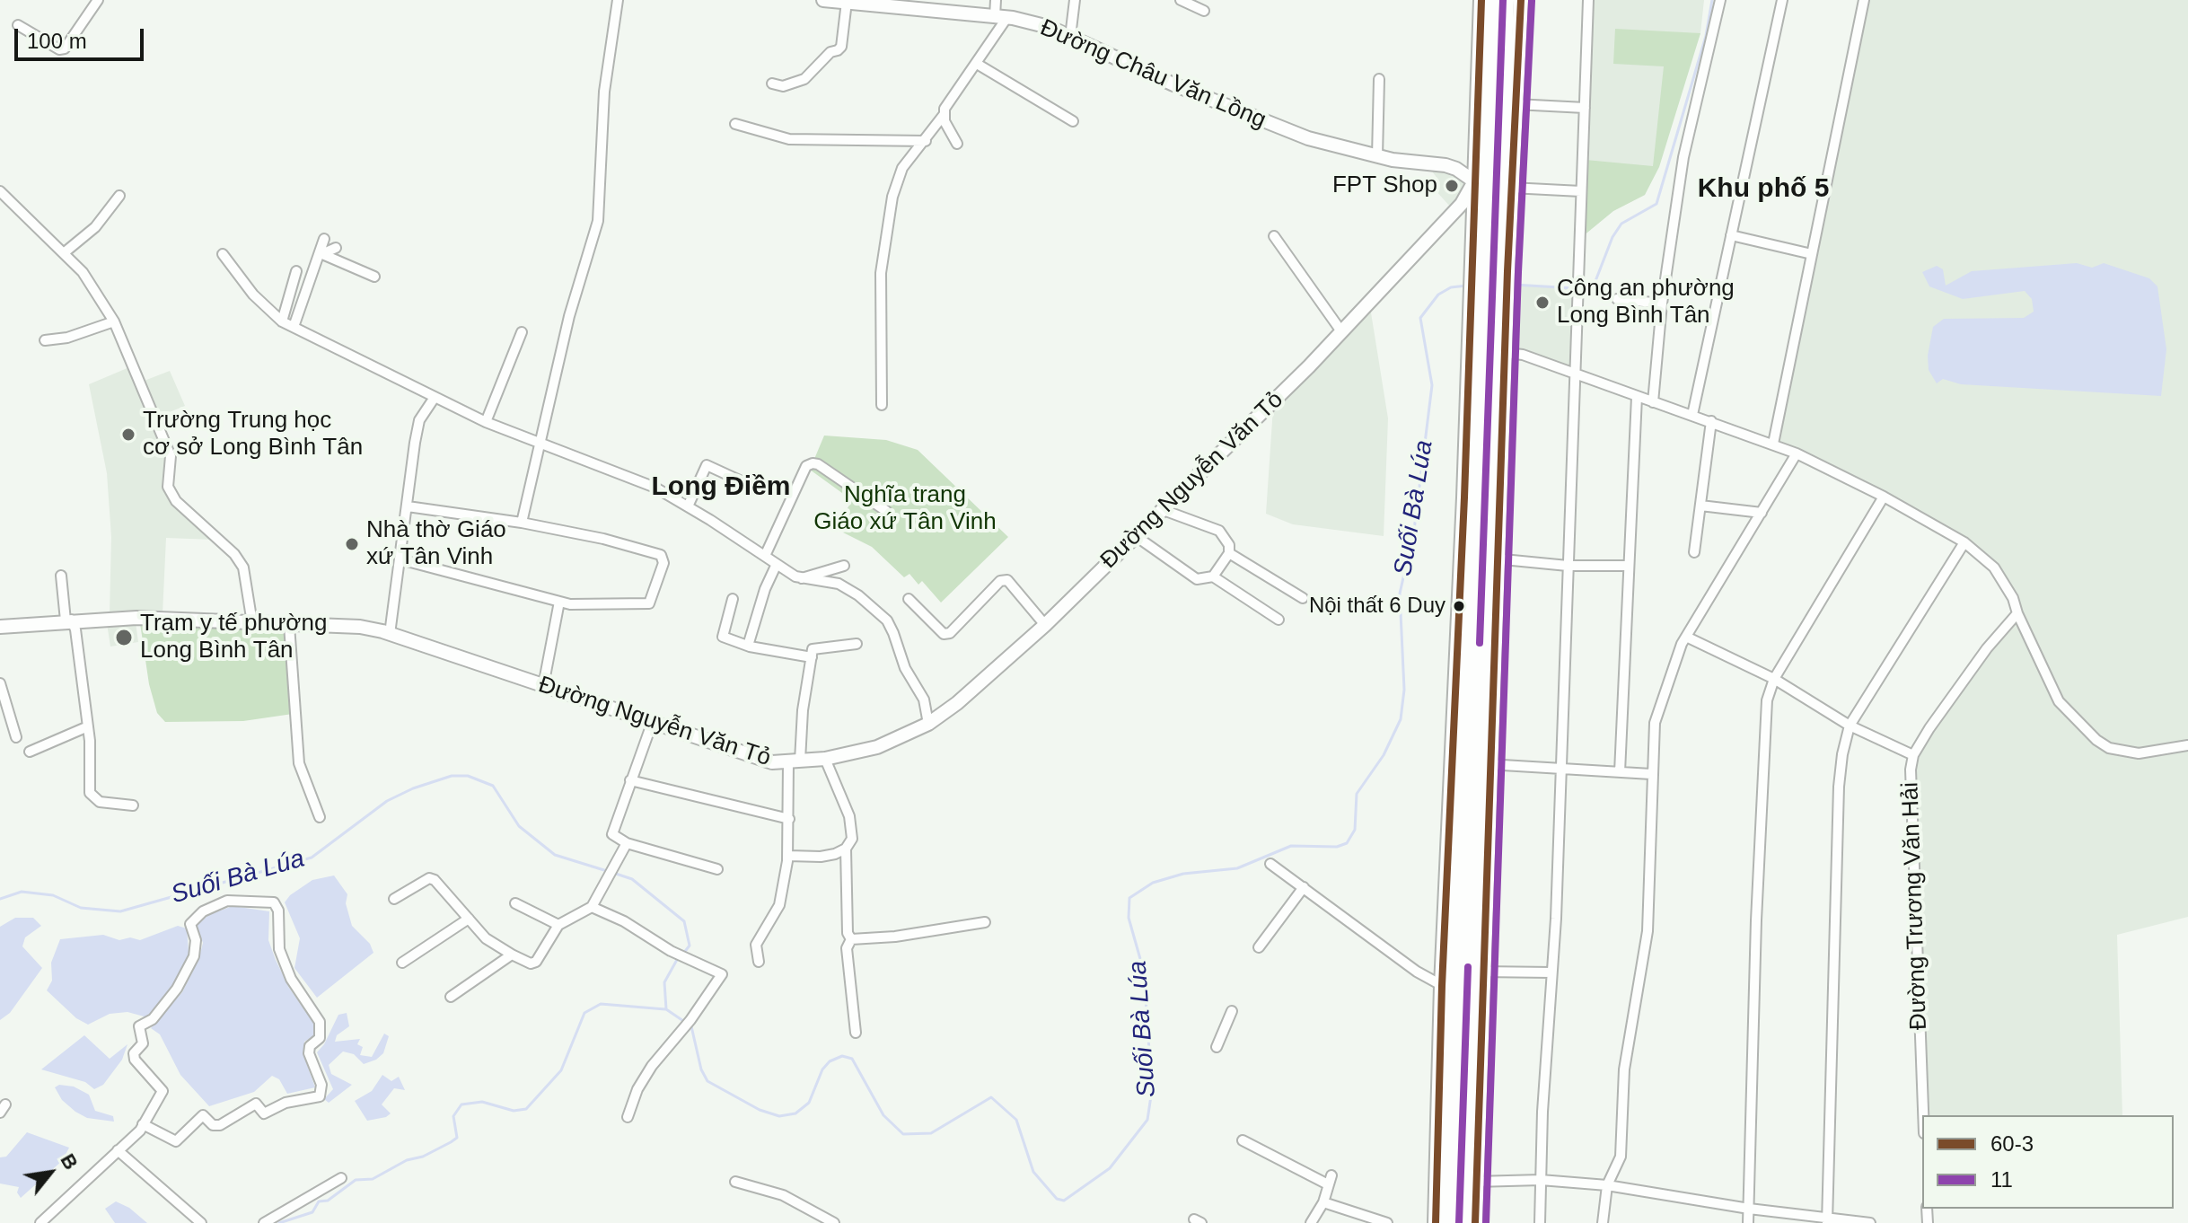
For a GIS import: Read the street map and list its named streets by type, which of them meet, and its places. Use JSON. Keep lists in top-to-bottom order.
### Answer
{
  "streets": {
    "street": ["Đường Châu Văn Lồng", "Đường Nguyễn Văn Tỏ", "Đường Trương Văn Hải"]
  },
  "crossings": [
    ["Đường Châu Văn Lồng", "Đường Nguyễn Văn Tỏ"]
  ],
  "districts": ["Khu phố 5", "Long Điềm"],
  "water": ["Suối Bà Lúa"],
  "parks": ["Nghĩa trang Giáo xứ Tân Vinh"],
  "places": [
    "FPT Shop",
    "Công an phường Long Bình Tân",
    "Trường Trung học cơ sở Long Bình Tân",
    "Nhà thờ Giáo xứ Tân Vinh",
    "Nội thất 6 Duy",
    "Trạm y tế phường Long Bình Tân"
  ],
  "lines": ["transit line 60-3", "transit line 11"],
  "legend": ["60-3", "11"],
  "scale_bar": "100 m",
  "north": "top right"
}
